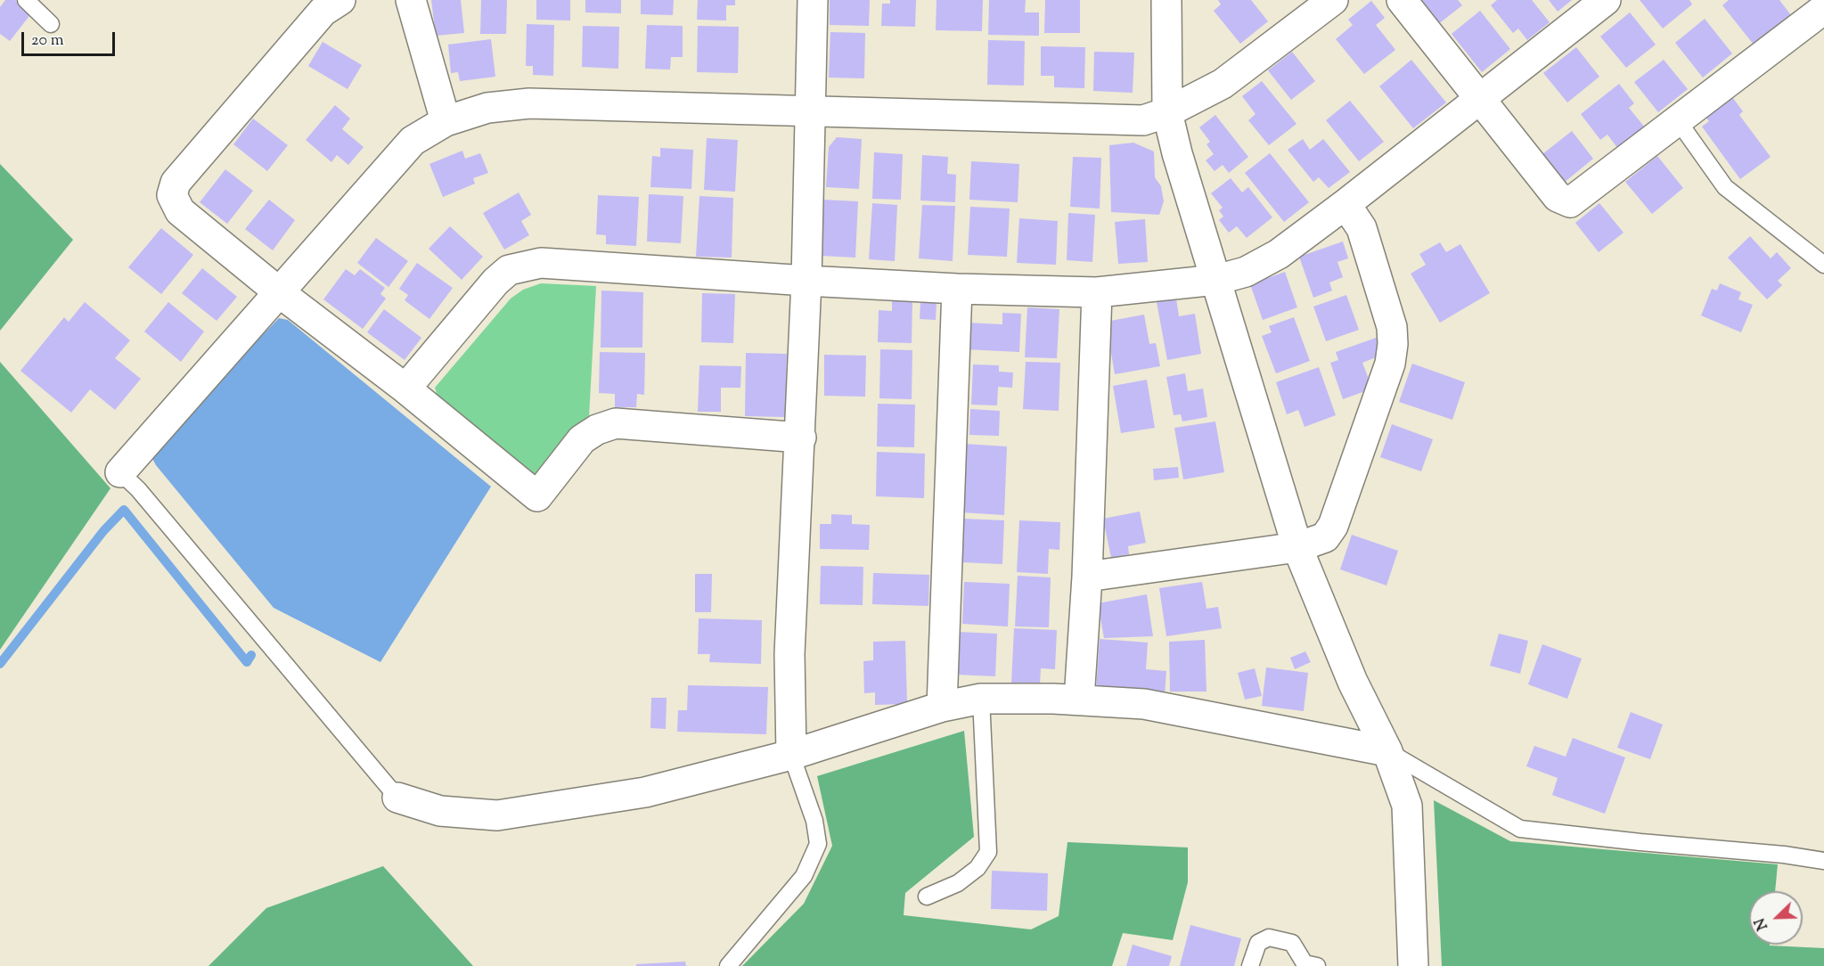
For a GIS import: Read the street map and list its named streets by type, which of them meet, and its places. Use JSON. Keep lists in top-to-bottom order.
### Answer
{
  "scale_bar": "20 m",
  "north": "bottom left"
}
